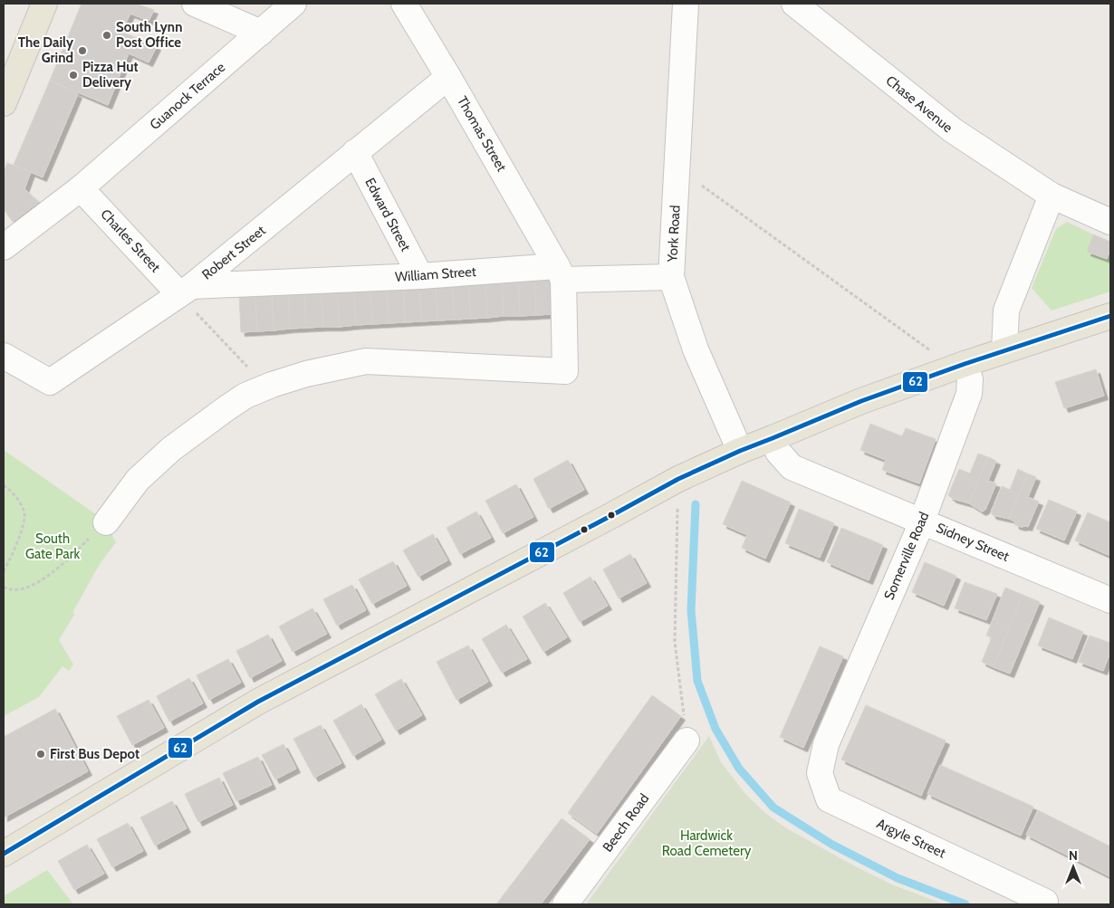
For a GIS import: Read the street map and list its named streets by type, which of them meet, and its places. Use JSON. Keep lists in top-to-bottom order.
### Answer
{
  "streets": {
    "street": [
      "Guanock Terrace",
      "Chase Avenue",
      "Thomas Street",
      "Edward Street",
      "York Road",
      "Charles Street",
      "Robert Street",
      "William Street",
      "Sidney Street",
      "Somerville Road",
      "Beech Road",
      "Argyle Street"
    ]
  },
  "crossings": [
    ["Guanock Terrace", "Charles Street"],
    ["Thomas Street", "Robert Street"],
    ["Thomas Street", "William Street"],
    ["Edward Street", "Robert Street"],
    ["Edward Street", "William Street"],
    ["York Road", "William Street"],
    ["Charles Street", "Robert Street"],
    ["Charles Street", "William Street"],
    ["Robert Street", "William Street"],
    ["Sidney Street", "Somerville Road"],
    ["Somerville Road", "Argyle Street"]
  ],
  "parks": ["South Gate Park", "Hardwick Road Cemetery"],
  "places": [
    "South Lynn Post Office",
    "The Daily Grind",
    "Pizza Hut Delivery",
    "First Bus Depot"
  ],
  "lines": ["transit line 62"],
  "north": "top"
}
